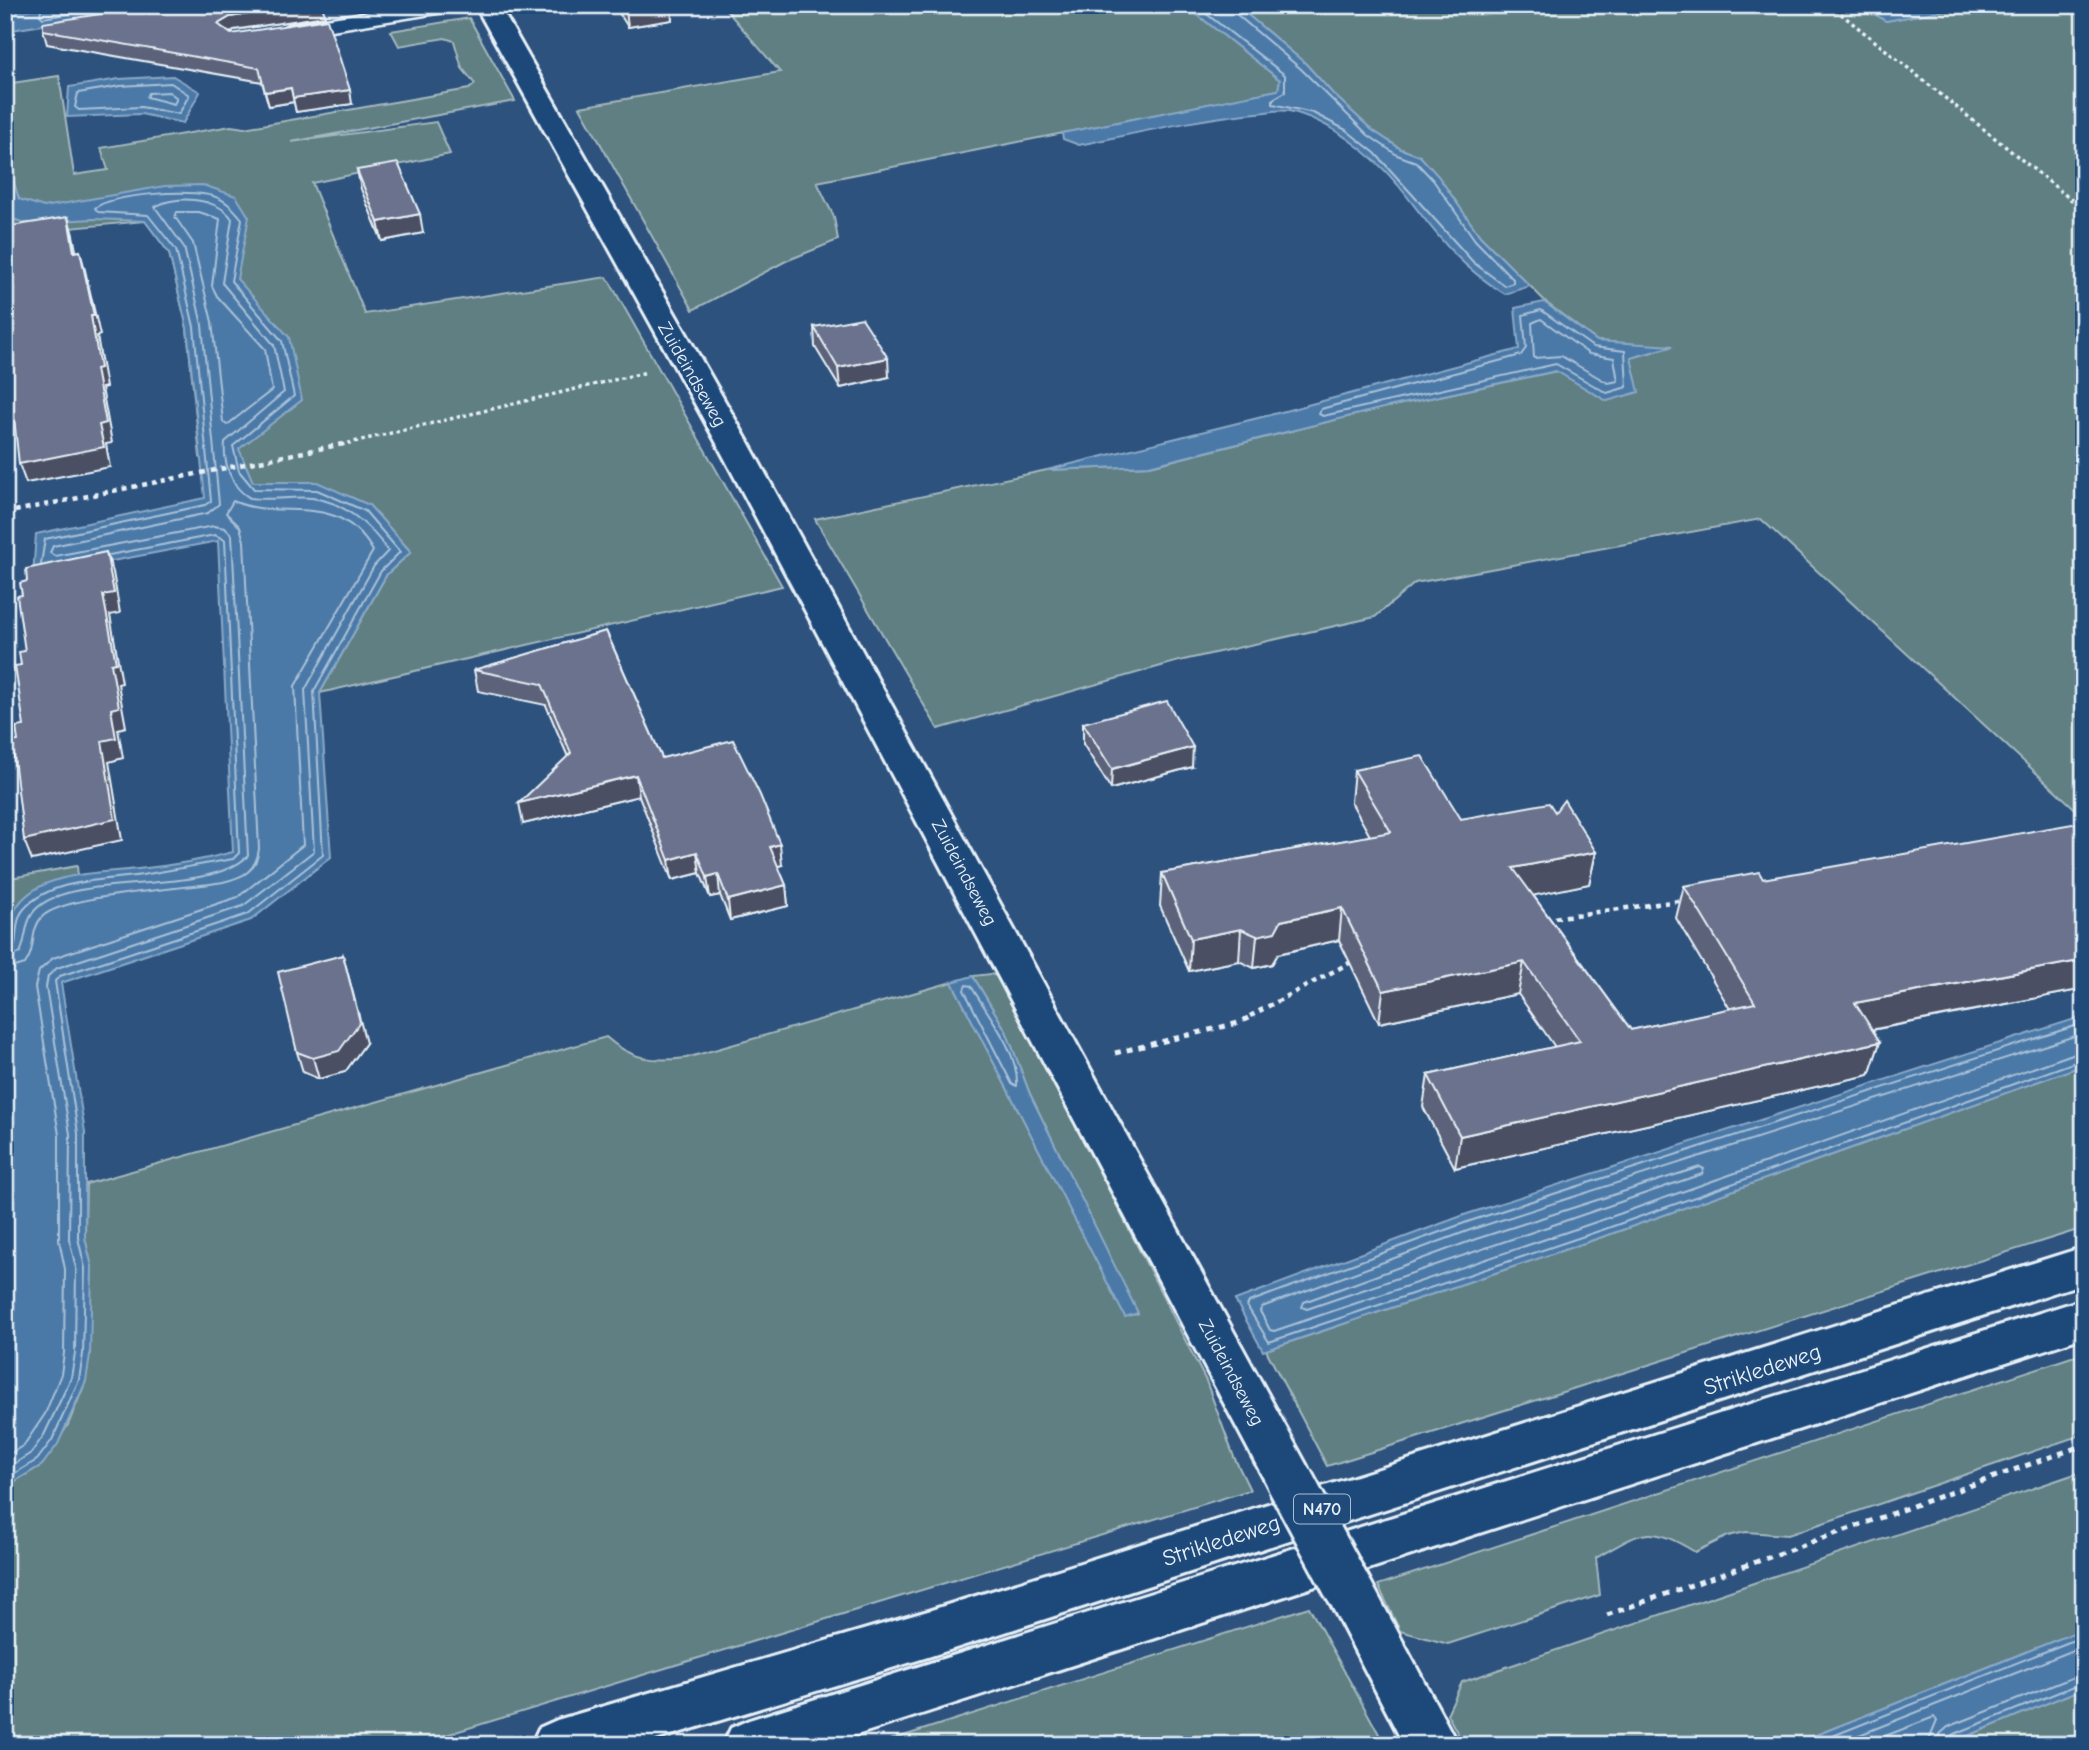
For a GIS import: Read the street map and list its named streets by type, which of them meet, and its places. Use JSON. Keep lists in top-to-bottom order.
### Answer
{
  "streets": {
    "street": ["Zuideindseweg", "Strikledeweg", "N470"]
  }
}
